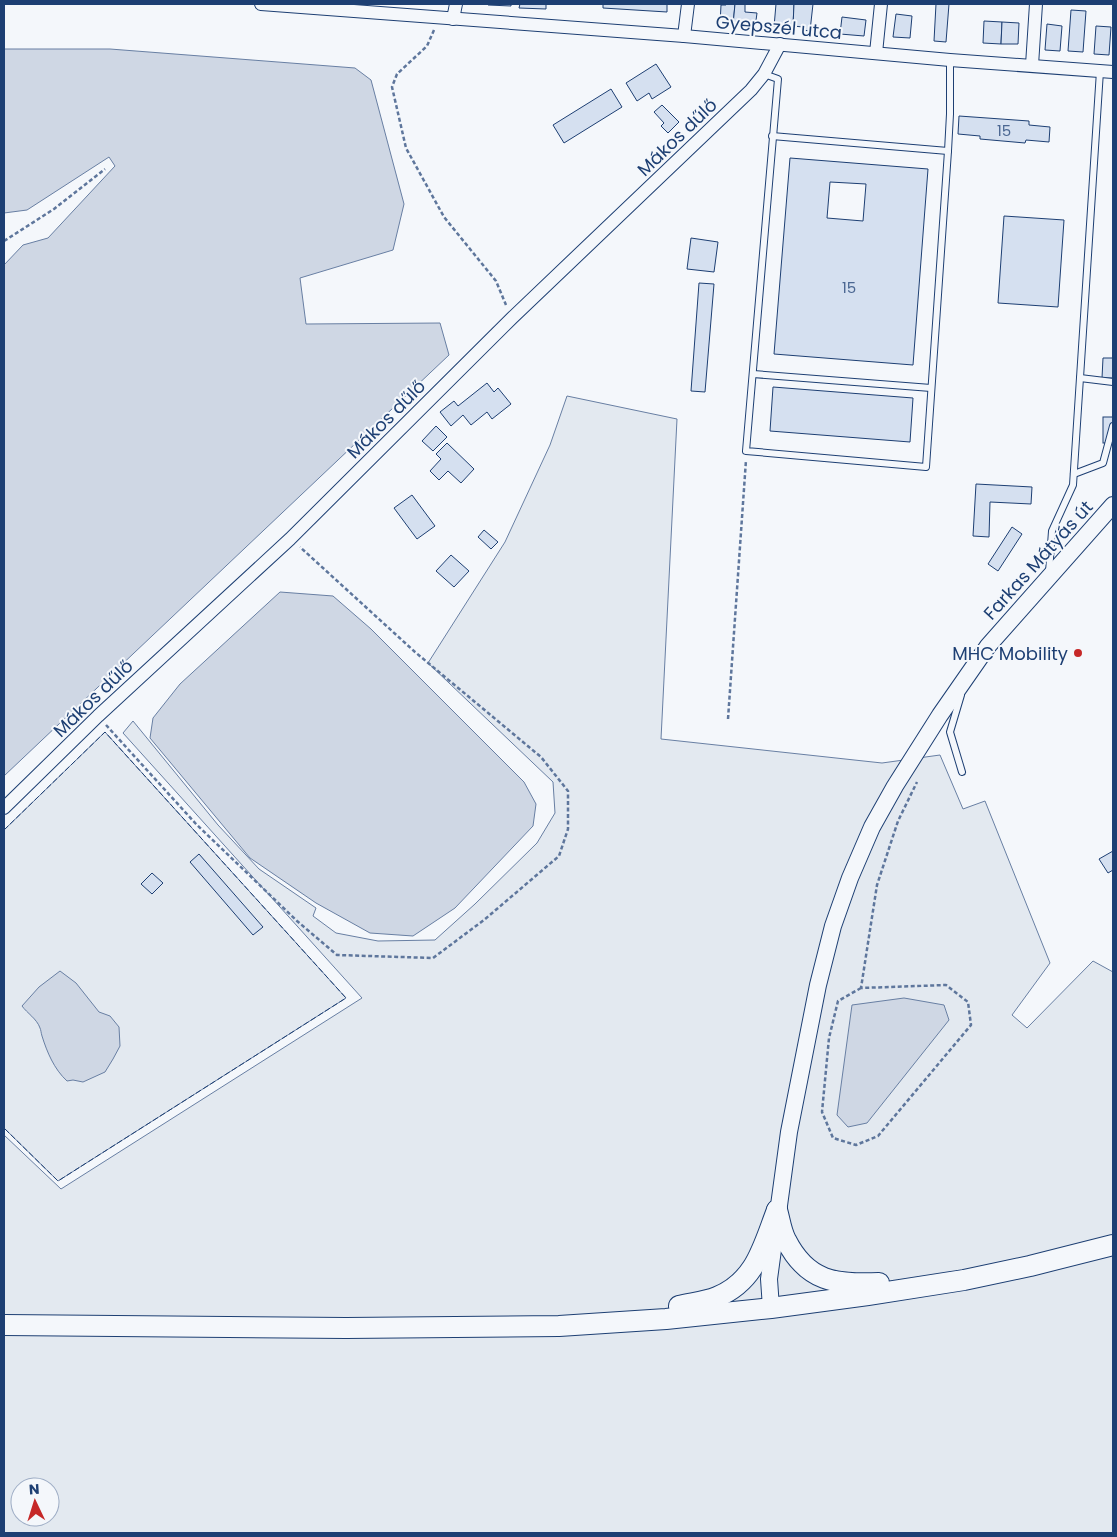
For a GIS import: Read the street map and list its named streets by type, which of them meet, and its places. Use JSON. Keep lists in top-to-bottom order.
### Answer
{
  "streets": {
    "street": ["Gyepszél utca", "Mákos dűlő", "Farkas Mátyás út"]
  },
  "crossings": [
    ["Gyepszél utca", "Mákos dűlő"]
  ],
  "places": ["MHC Mobility"],
  "house_numbers": ["15", "15"],
  "north": "top"
}
